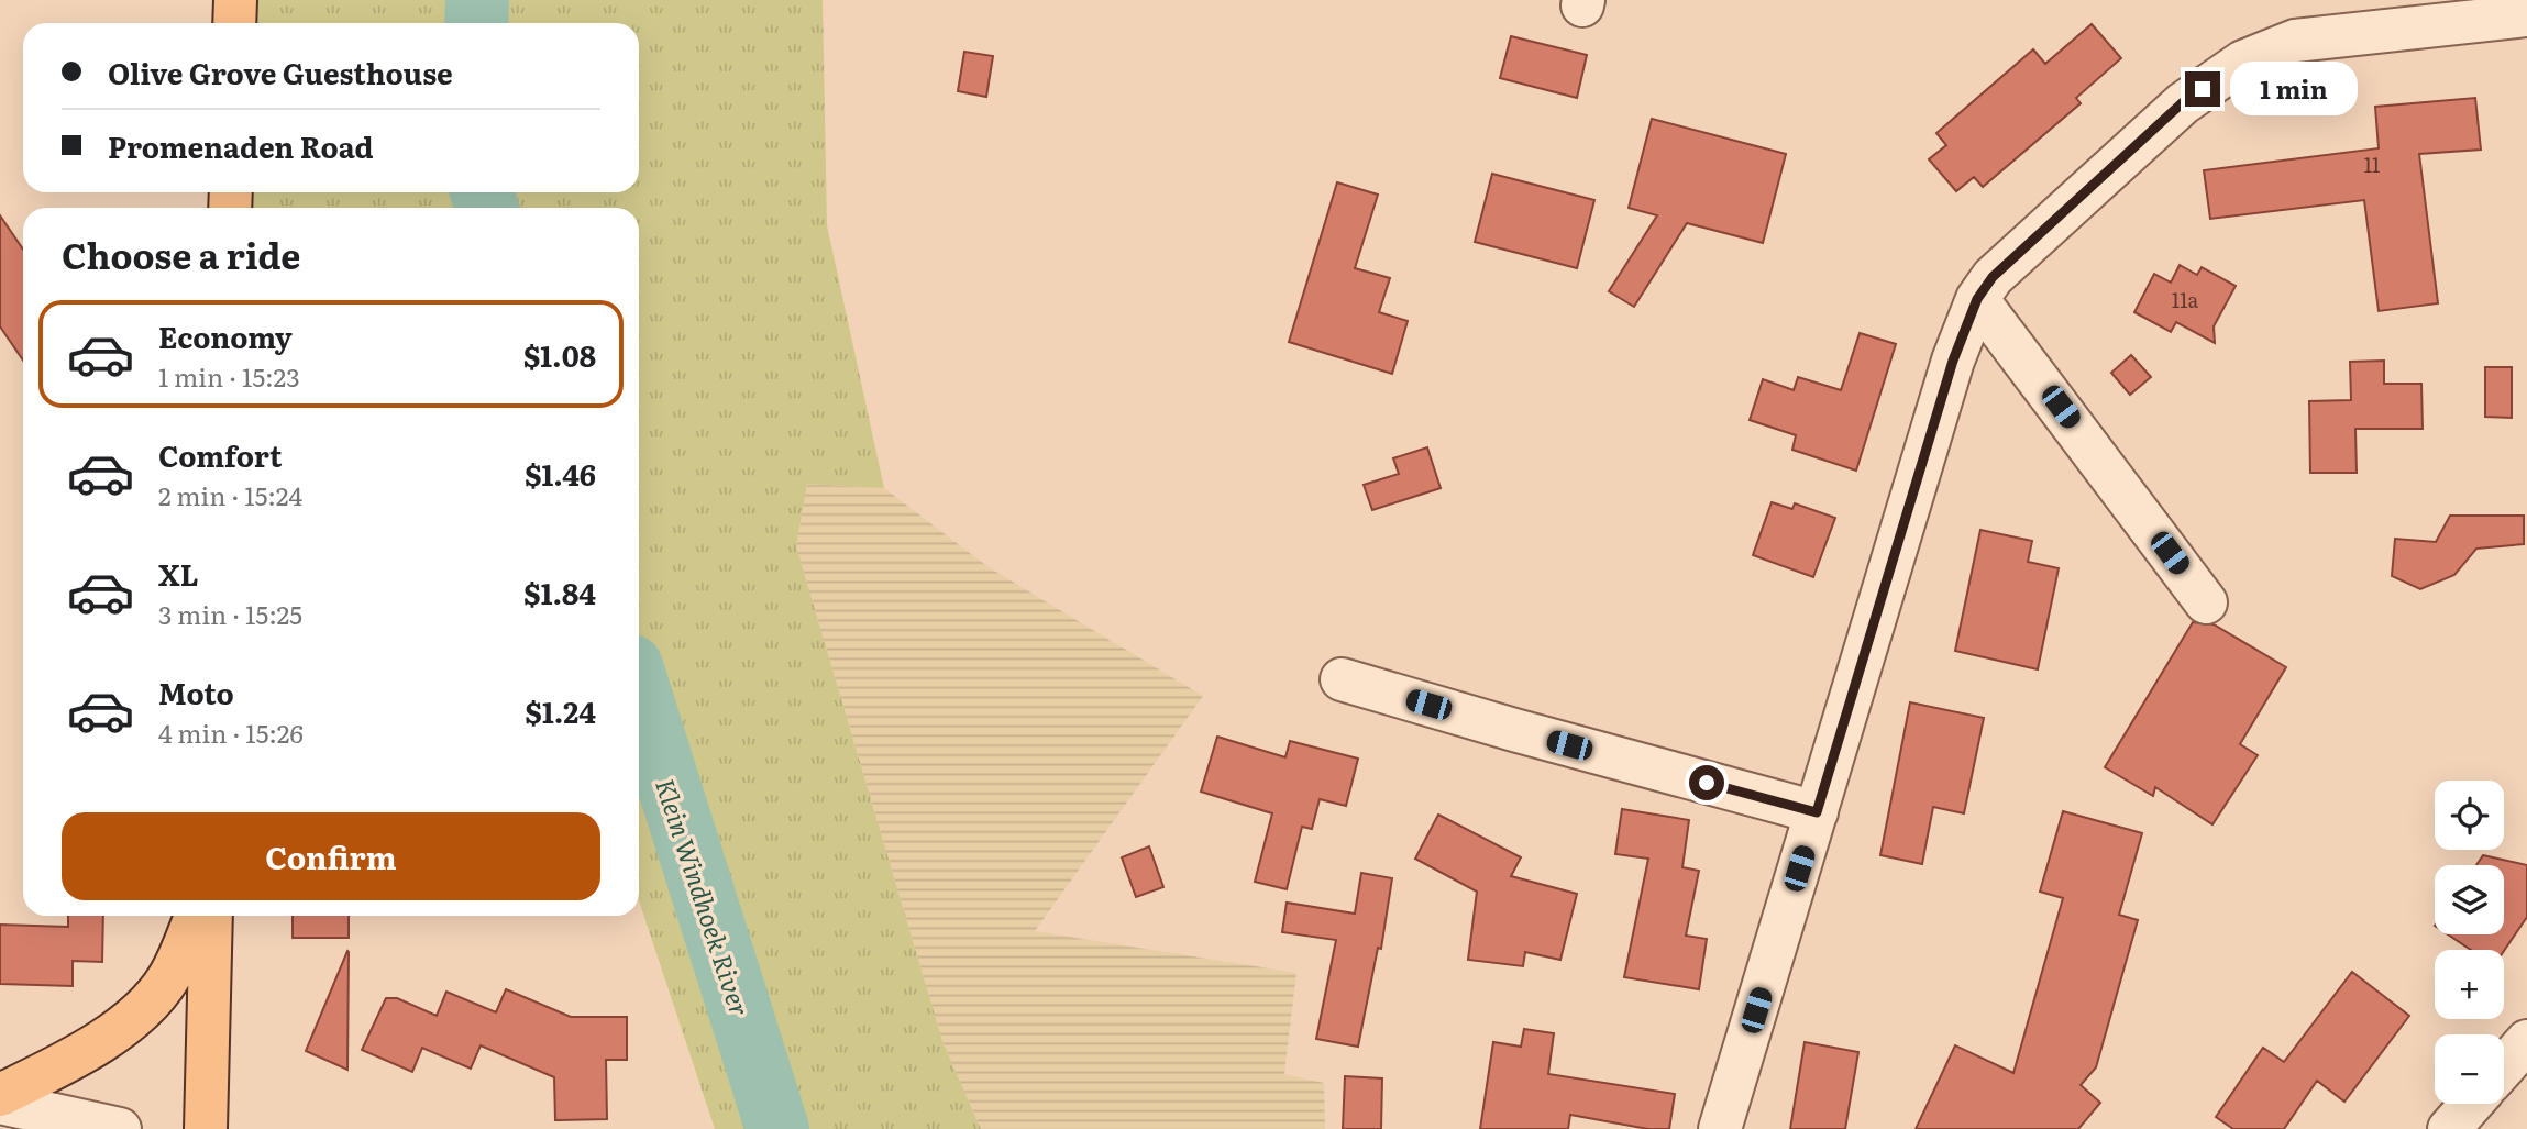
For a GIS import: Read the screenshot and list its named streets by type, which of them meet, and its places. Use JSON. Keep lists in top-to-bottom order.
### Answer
{
  "water": ["Klein Windhoek River"],
  "house_numbers": ["11", "11a"],
  "page": {
    "banner": ["Olive Grove Guesthouse", "Promenaden Road"],
    "bubble": "1 min",
    "heading": "Choose a ride",
    "list": [
      {
        "name": "Economy",
        "note": "1 min · 15:23",
        "value": "$1.08"
      },
      {
        "name": "Comfort",
        "note": "2 min · 15:24",
        "value": "$1.46"
      },
      {
        "name": "XL",
        "note": "3 min · 15:25",
        "value": "$1.84"
      },
      {
        "name": "Moto",
        "note": "4 min · 15:26",
        "value": "$1.24"
      }
    ],
    "map_buttons": ["+", "−"],
    "buttons": "Confirm"
  }
}
